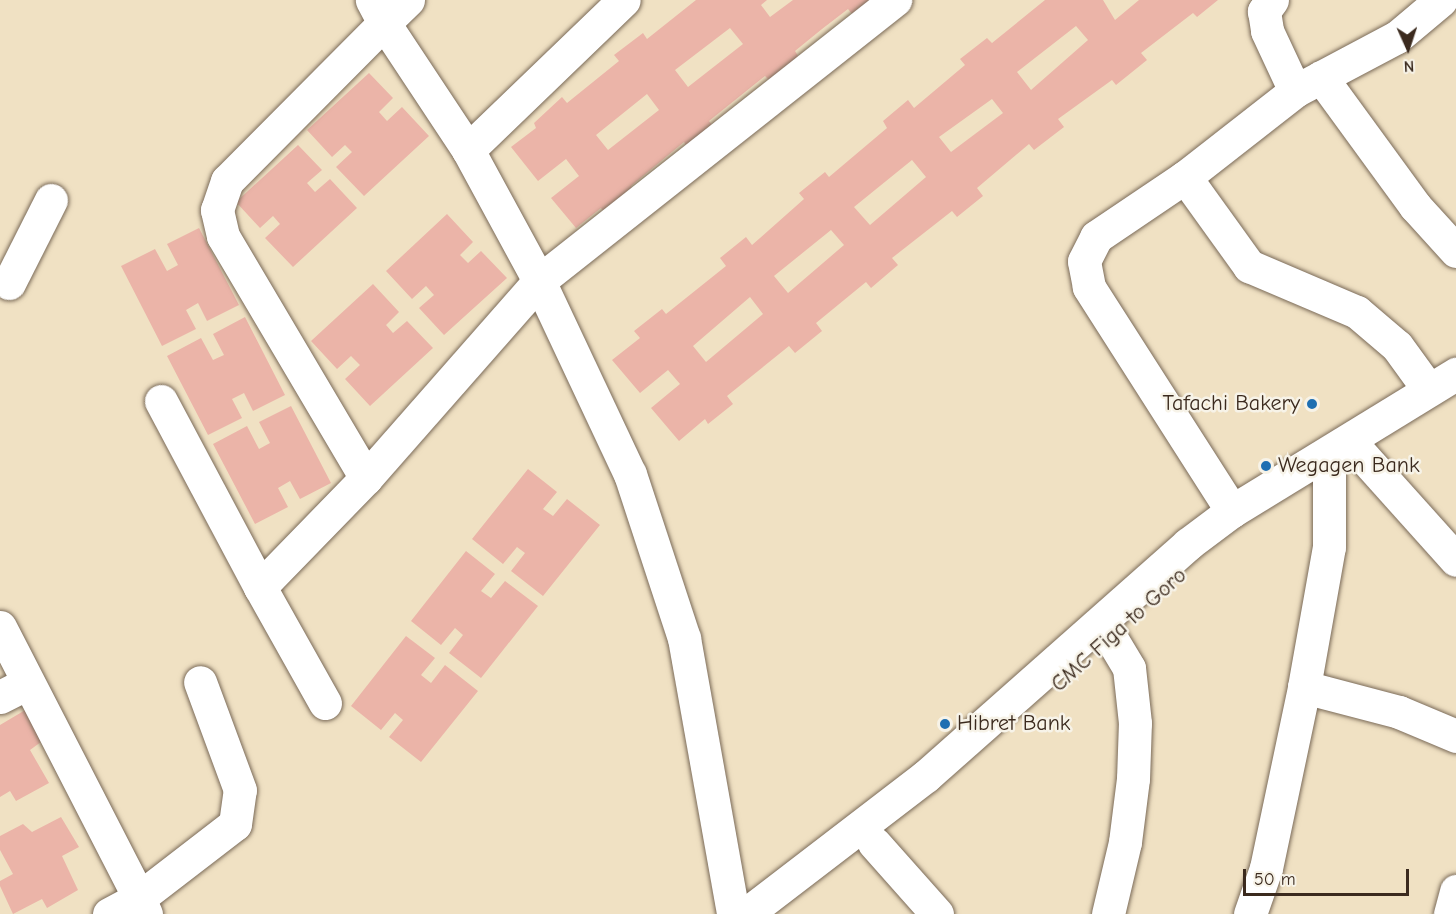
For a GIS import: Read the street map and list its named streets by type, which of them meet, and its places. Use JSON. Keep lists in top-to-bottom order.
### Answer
{
  "streets": {
    "street": ["CMC Figa to Goro"]
  },
  "places": ["Tafachi Bakery", "Wegagen Bank", "Hibret Bank"],
  "scale_bar": "50 m",
  "north": "bottom"
}
